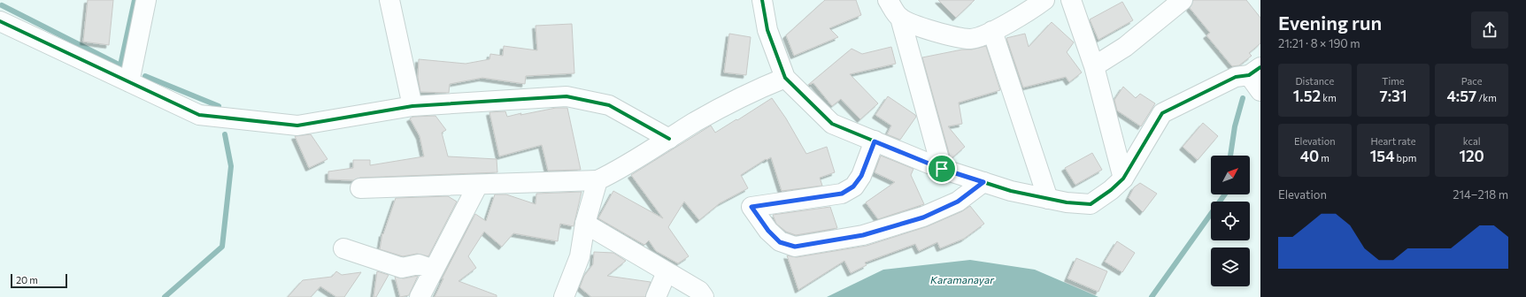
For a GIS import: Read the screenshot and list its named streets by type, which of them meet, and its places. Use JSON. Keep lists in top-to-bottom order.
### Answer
{
  "water": ["Karamanayar"],
  "scale_bar": "20 m",
  "north": "top right",
  "page": {
    "heading": ["Evening run", "21:21 · 8 × 190 m"],
    "stats": [
      ["Distance", "1.52 km"],
      ["Time", "7:31"],
      ["Pace", "4:57 /km"],
      ["Elevation", "40 m"],
      ["Heart rate", "154 bpm"],
      ["kcal", "120"]
    ],
    "chart": ["Elevation", "214–218 m"],
    "scale": "20 m"
  }
}
